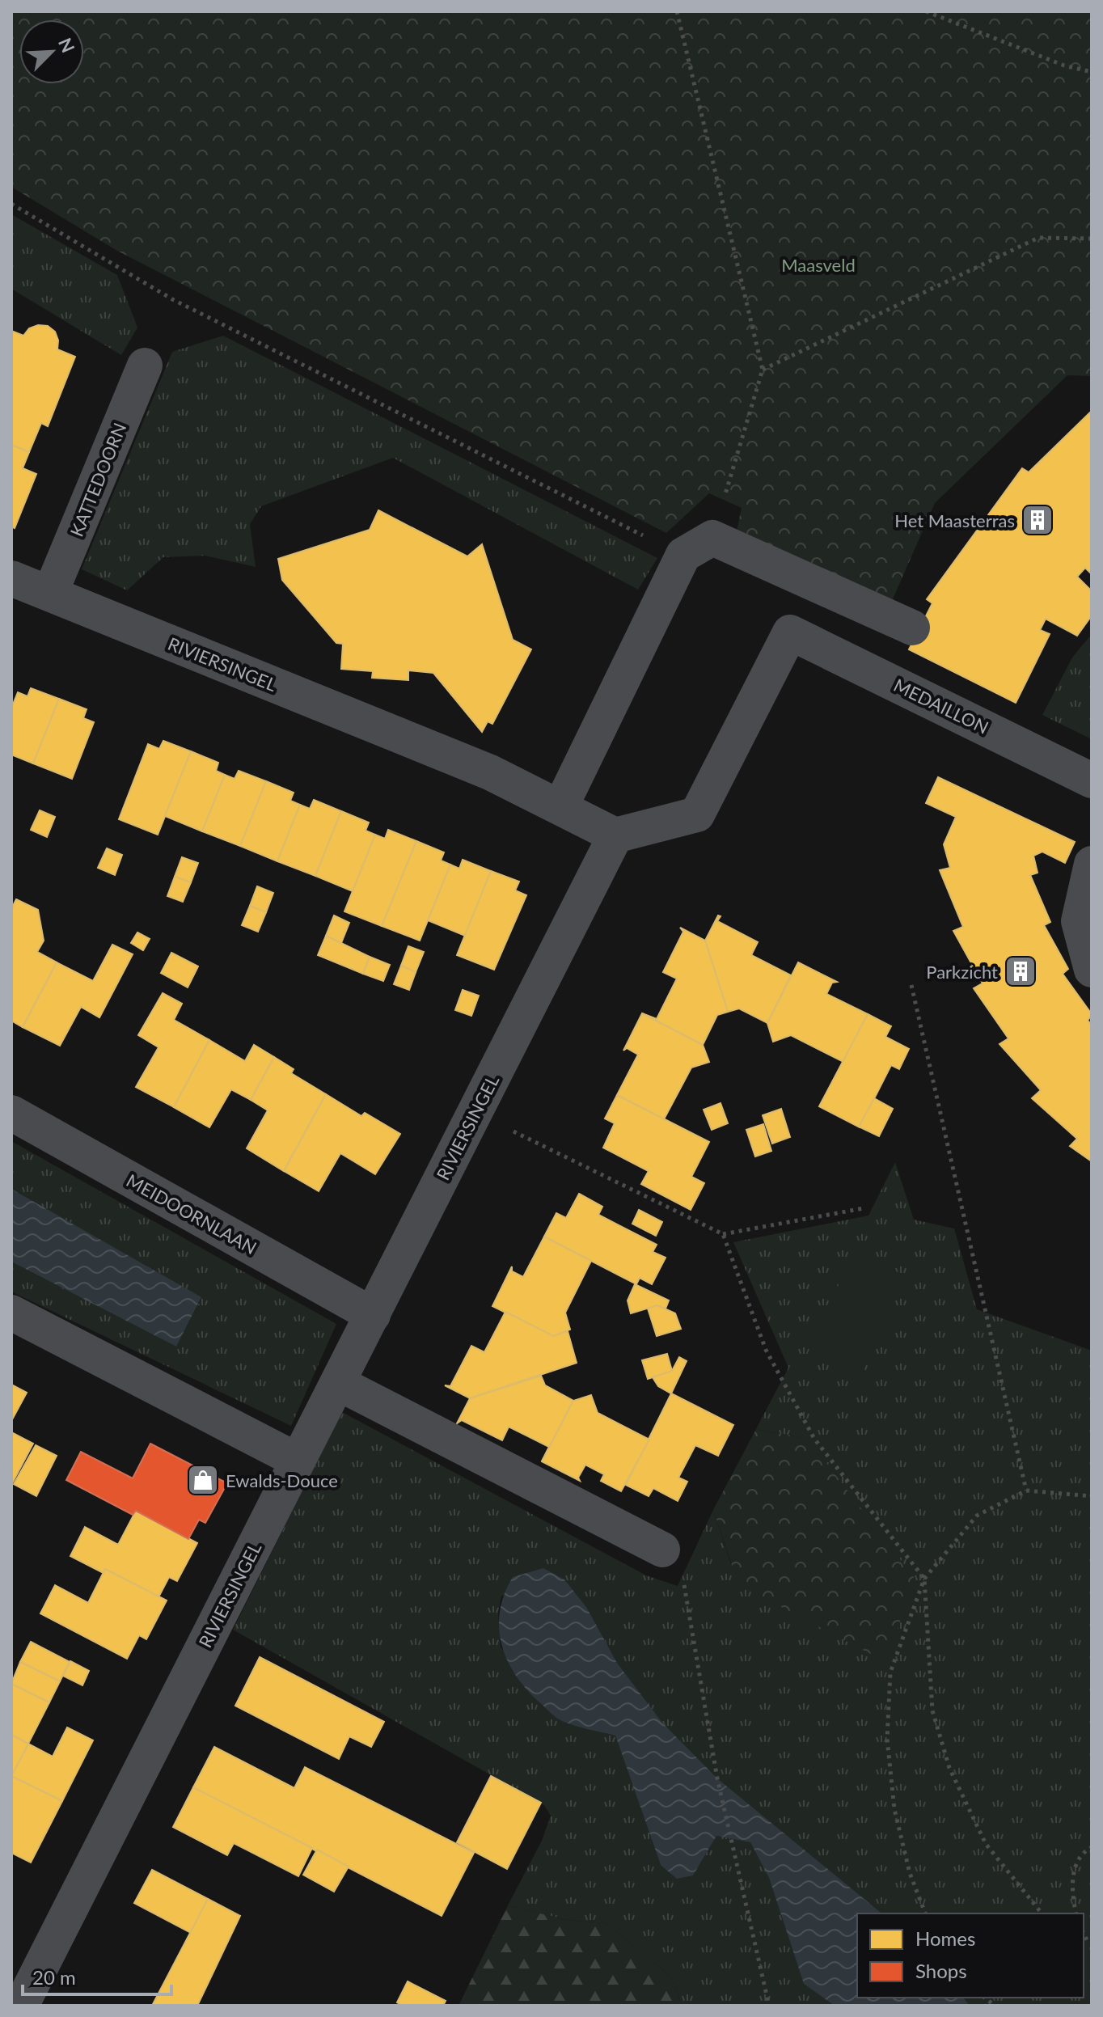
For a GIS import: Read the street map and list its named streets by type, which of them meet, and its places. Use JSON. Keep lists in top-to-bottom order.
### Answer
{
  "streets": {
    "street": [
      "KATTEDOORN",
      "RIVIERSINGEL",
      "MEDAILLON",
      "MEIDOORNLAAN"
    ]
  },
  "crossings": [
    ["KATTEDOORN", "RIVIERSINGEL"],
    ["RIVIERSINGEL", "MEDAILLON"],
    ["RIVIERSINGEL", "MEIDOORNLAAN"]
  ],
  "parks": ["Maasveld"],
  "places": {
    "building": ["Het Maasterras", "Parkzicht"],
    "shop": ["Ewalds-Douce"]
  },
  "legend": ["Homes", "Shops"],
  "scale_bar": "20 m",
  "north": "top right"
}
